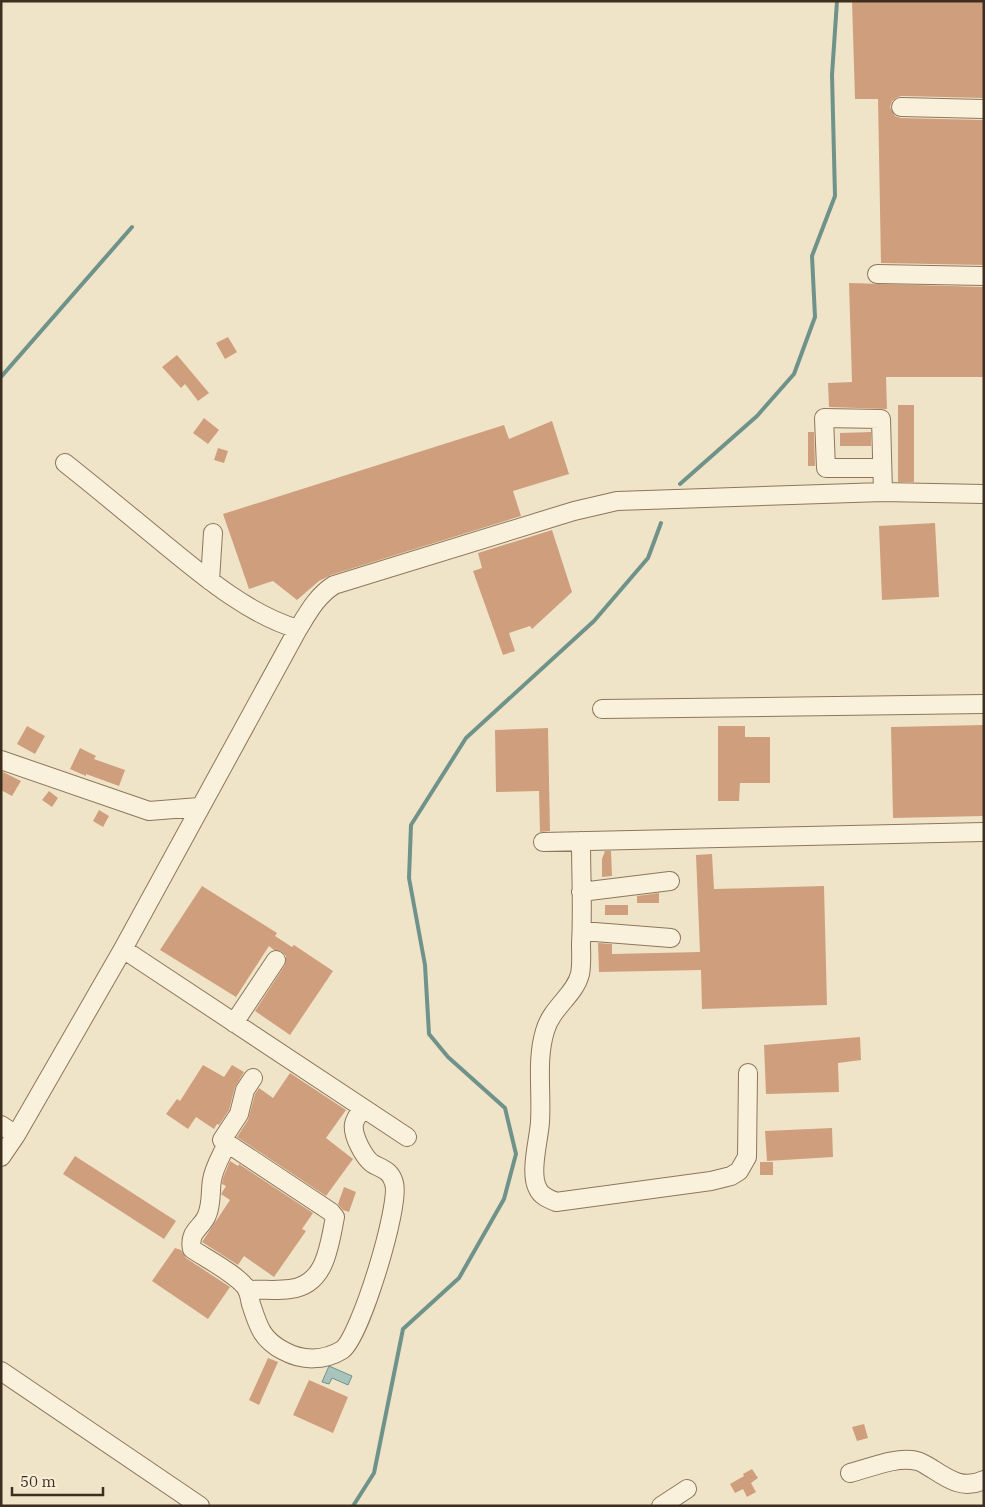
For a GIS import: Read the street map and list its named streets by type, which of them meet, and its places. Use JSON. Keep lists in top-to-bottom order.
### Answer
{
  "scale_bar": "50 m"
}
